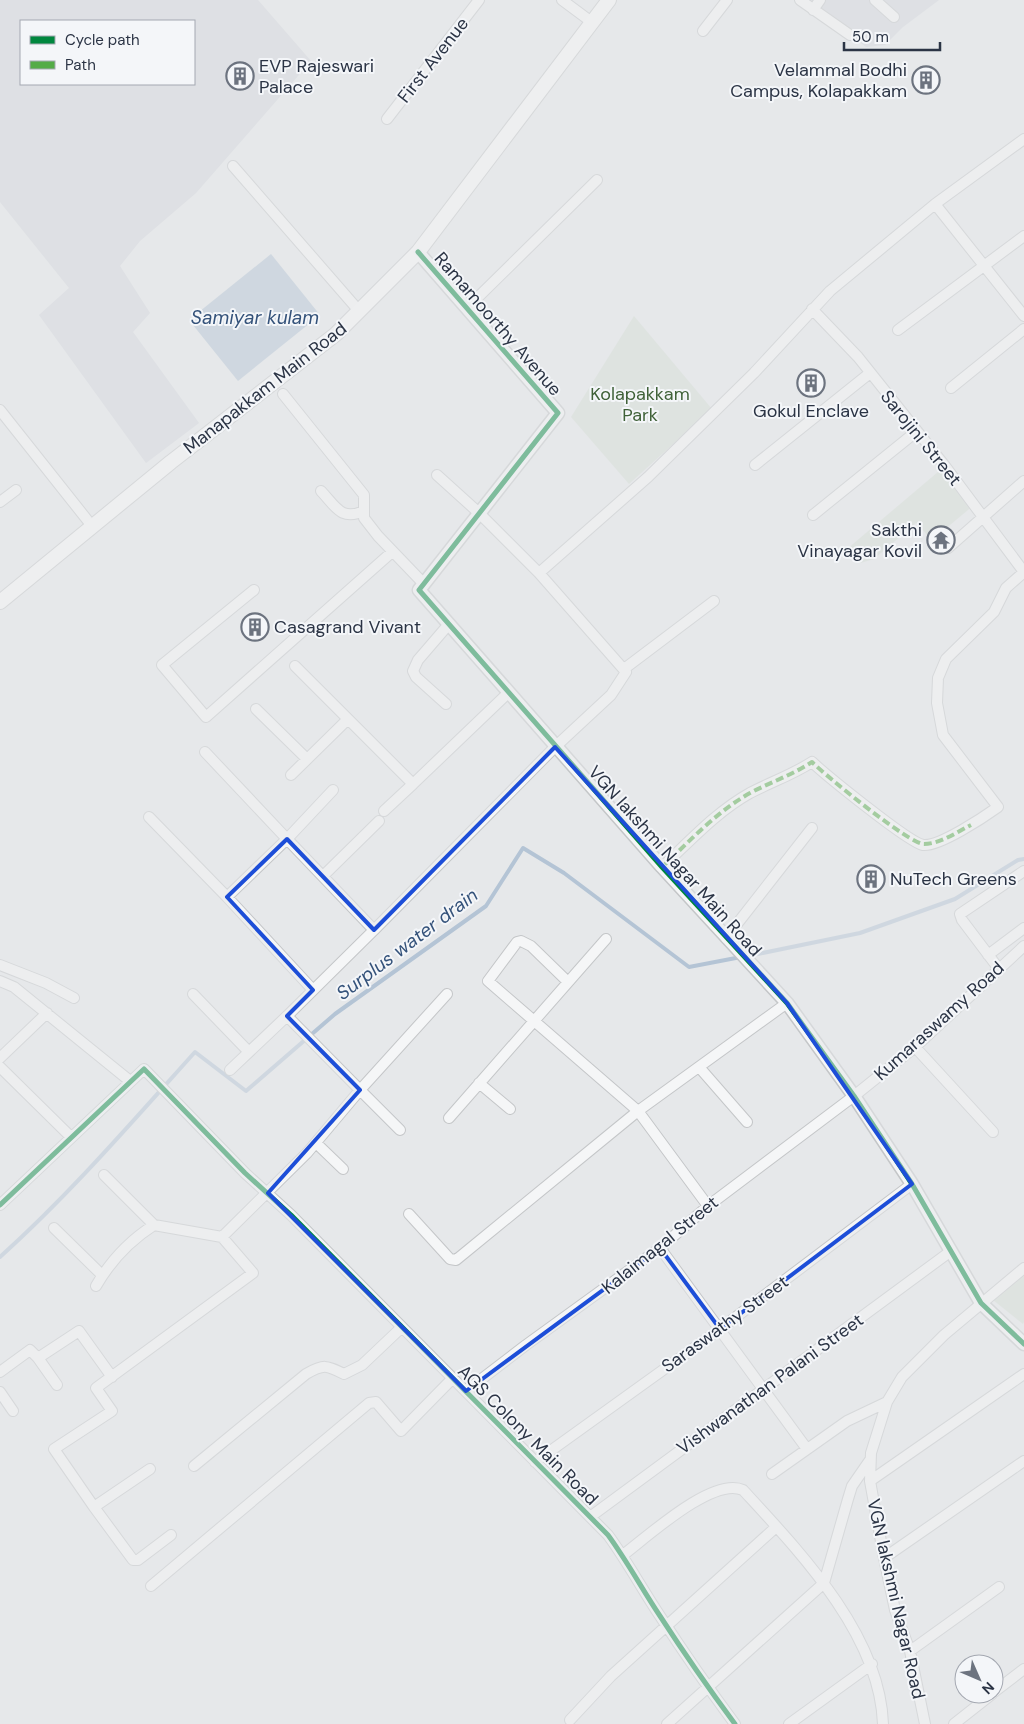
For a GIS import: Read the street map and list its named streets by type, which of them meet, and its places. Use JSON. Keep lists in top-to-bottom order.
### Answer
{
  "streets": {
    "main road": ["Manapakkam Main Road"],
    "street": [
      "First Avenue",
      "Ramamoorthy Avenue",
      "Sarojini Street",
      "VGN lakshmi Nagar Main Road",
      "Kumaraswamy Road",
      "Kalaimagal Street",
      "Saraswathy Street",
      "Vishwanathan Palani Street",
      "AGS Colony Main Road",
      "VGN lakshmi Nagar Road"
    ]
  },
  "crossings": [
    ["Ramamoorthy Avenue", "Manapakkam Main Road"],
    ["VGN lakshmi Nagar Main Road", "Kumaraswamy Road"],
    ["VGN lakshmi Nagar Main Road", "Kalaimagal Street"],
    ["VGN lakshmi Nagar Main Road", "Saraswathy Street"],
    ["VGN lakshmi Nagar Main Road", "Vishwanathan Palani Street"],
    ["VGN lakshmi Nagar Main Road", "VGN lakshmi Nagar Road"],
    ["Kumaraswamy Road", "Kalaimagal Street"],
    ["Kalaimagal Street", "AGS Colony Main Road"],
    ["Saraswathy Street", "AGS Colony Main Road"],
    ["Vishwanathan Palani Street", "AGS Colony Main Road"]
  ],
  "water": ["Samiyar kulam", "Surplus water drain"],
  "parks": ["Kolapakkam Park"],
  "places": {
    "building": [
      "EVP Rajeswari Palace",
      "Velammal Bodhi Campus, Kolapakkam",
      "Gokul Enclave",
      "Casagrand Vivant",
      "NuTech Greens"
    ],
    "temple": ["Sakthi Vinayagar Kovil"]
  },
  "legend": ["Cycle path", "Path"],
  "scale_bar": "50 m",
  "north": "bottom right"
}
